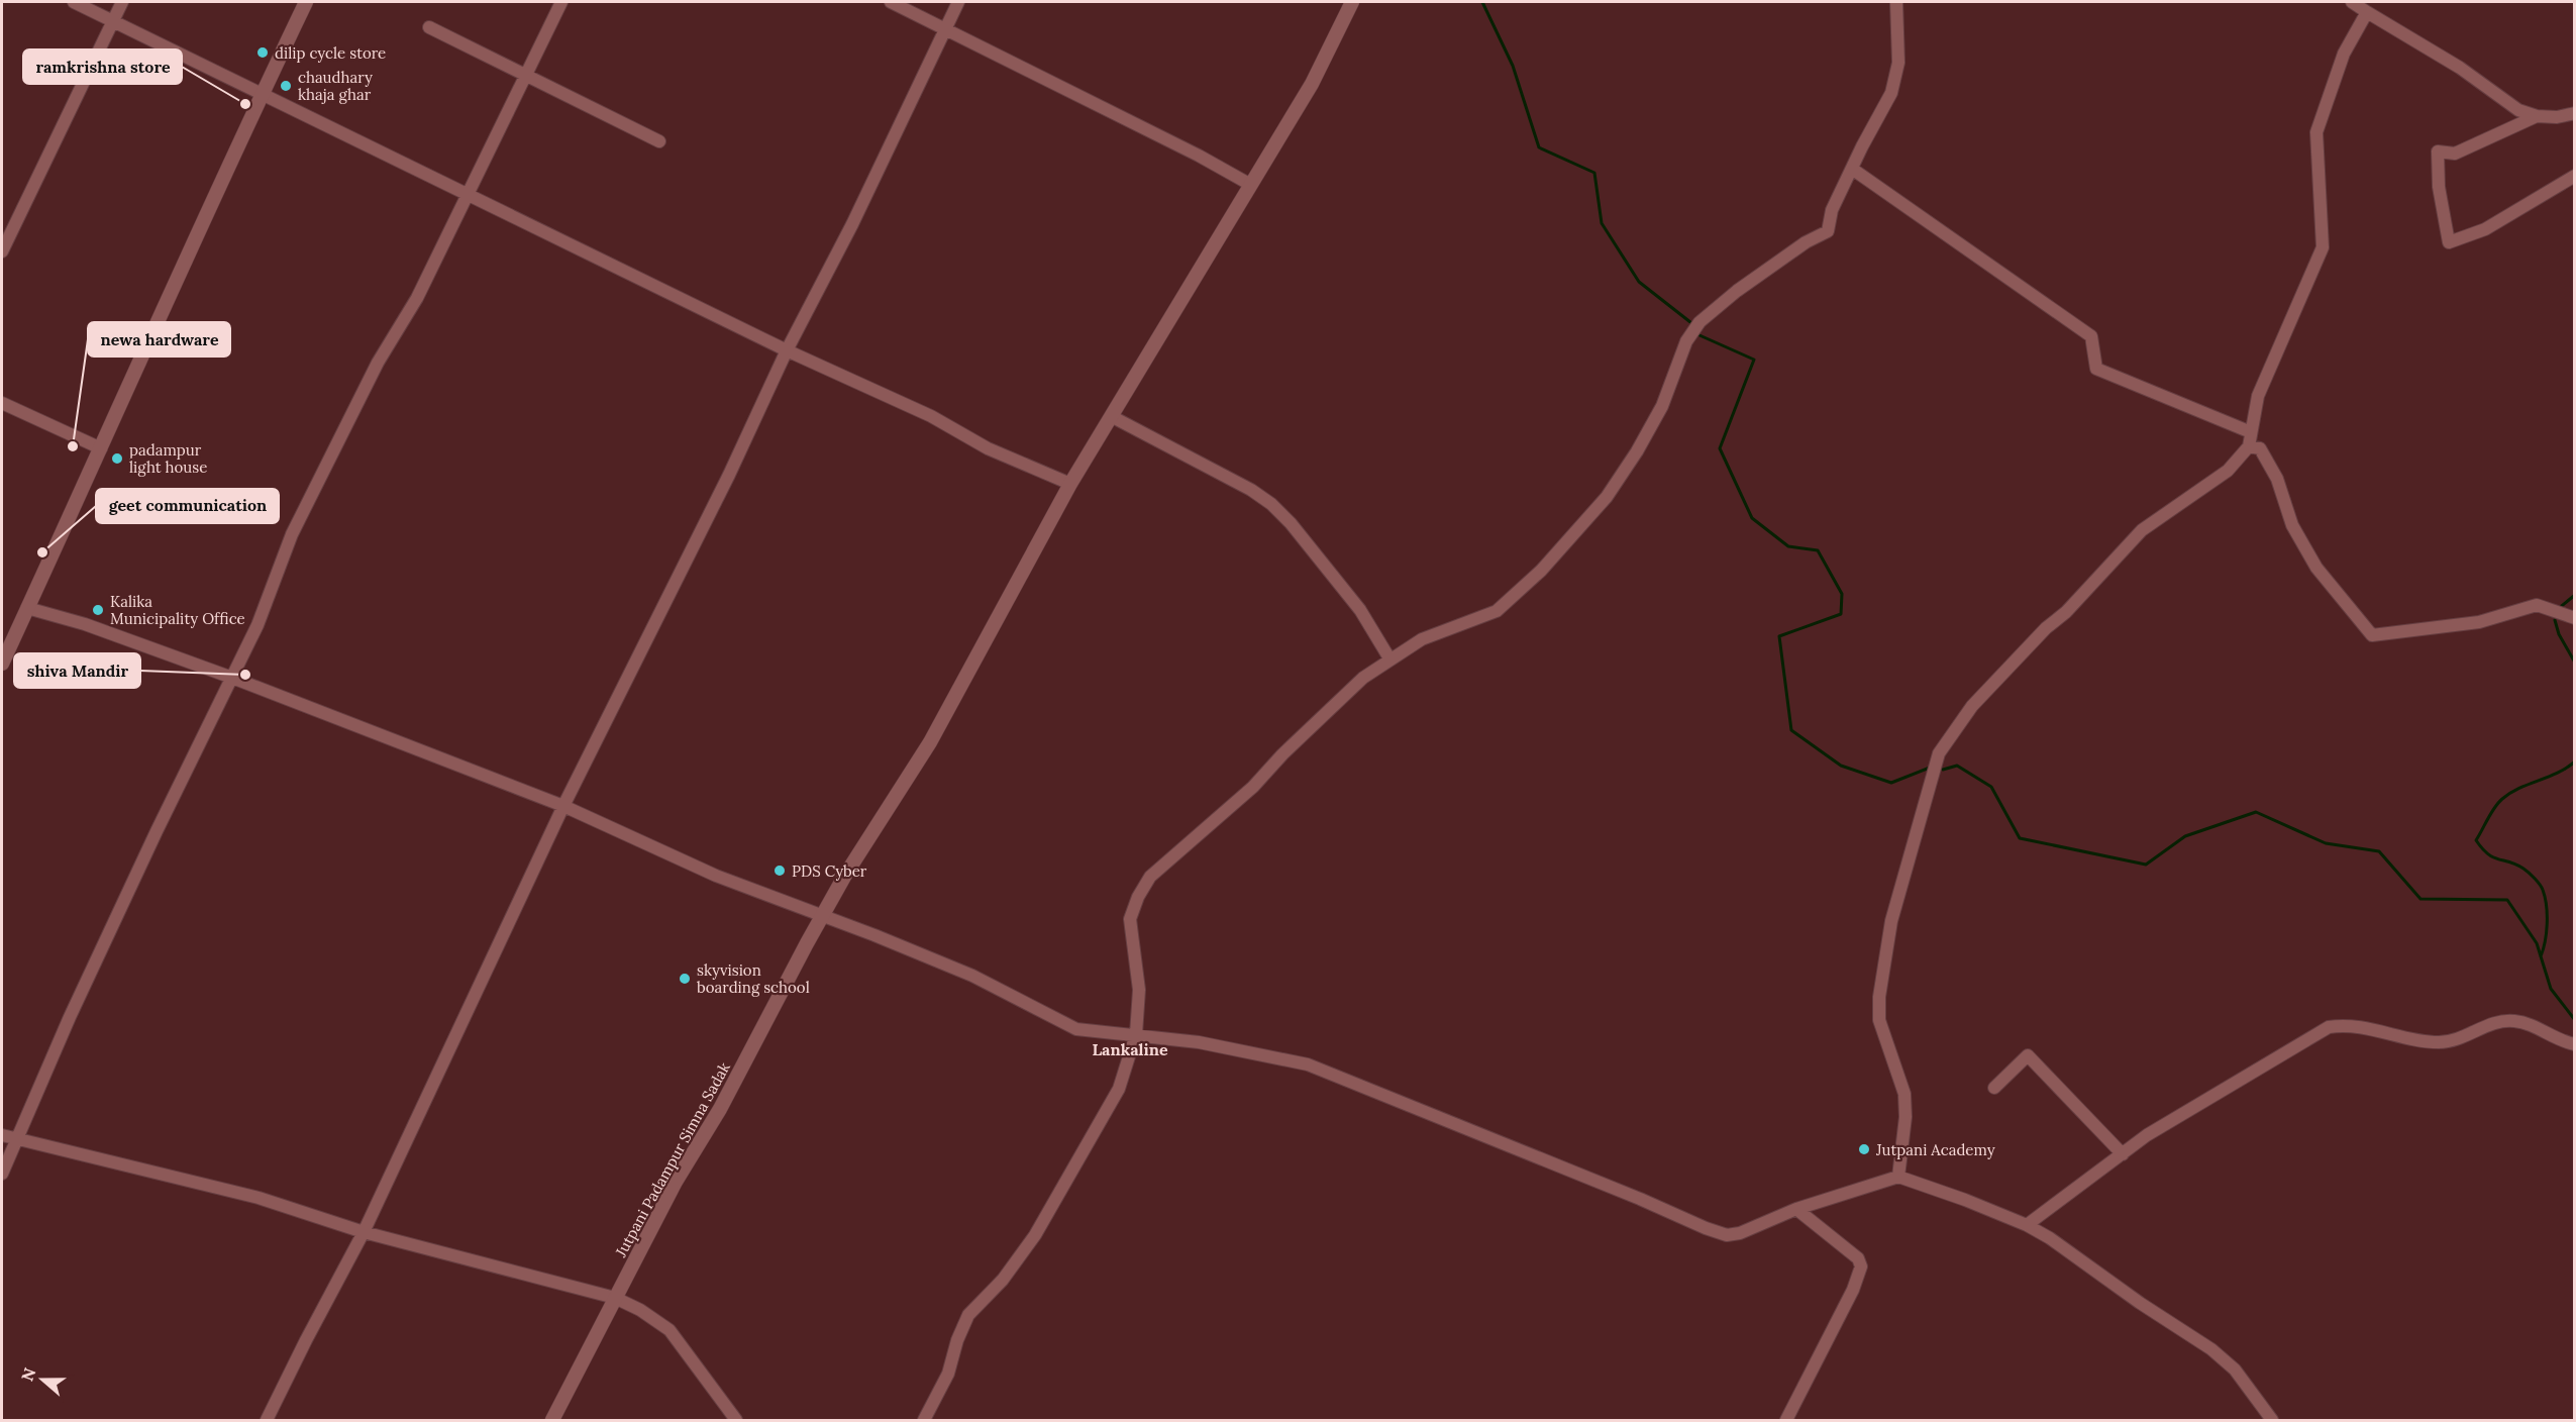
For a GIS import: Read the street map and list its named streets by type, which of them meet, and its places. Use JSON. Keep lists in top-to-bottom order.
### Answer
{
  "streets": {
    "street": ["Jutpani Padampur Simna Sadak"]
  },
  "districts": ["Lankaline"],
  "places": [
    "dilip cycle store",
    "chaudhary khaja ghar",
    "ramkrishna store",
    "newa hardware",
    "padampur light house",
    "geet communication",
    "Kalika Municipality Office",
    "shiva Mandir",
    "PDS Cyber",
    "skyvision boarding school",
    "Jutpani Academy"
  ],
  "north": "left"
}
